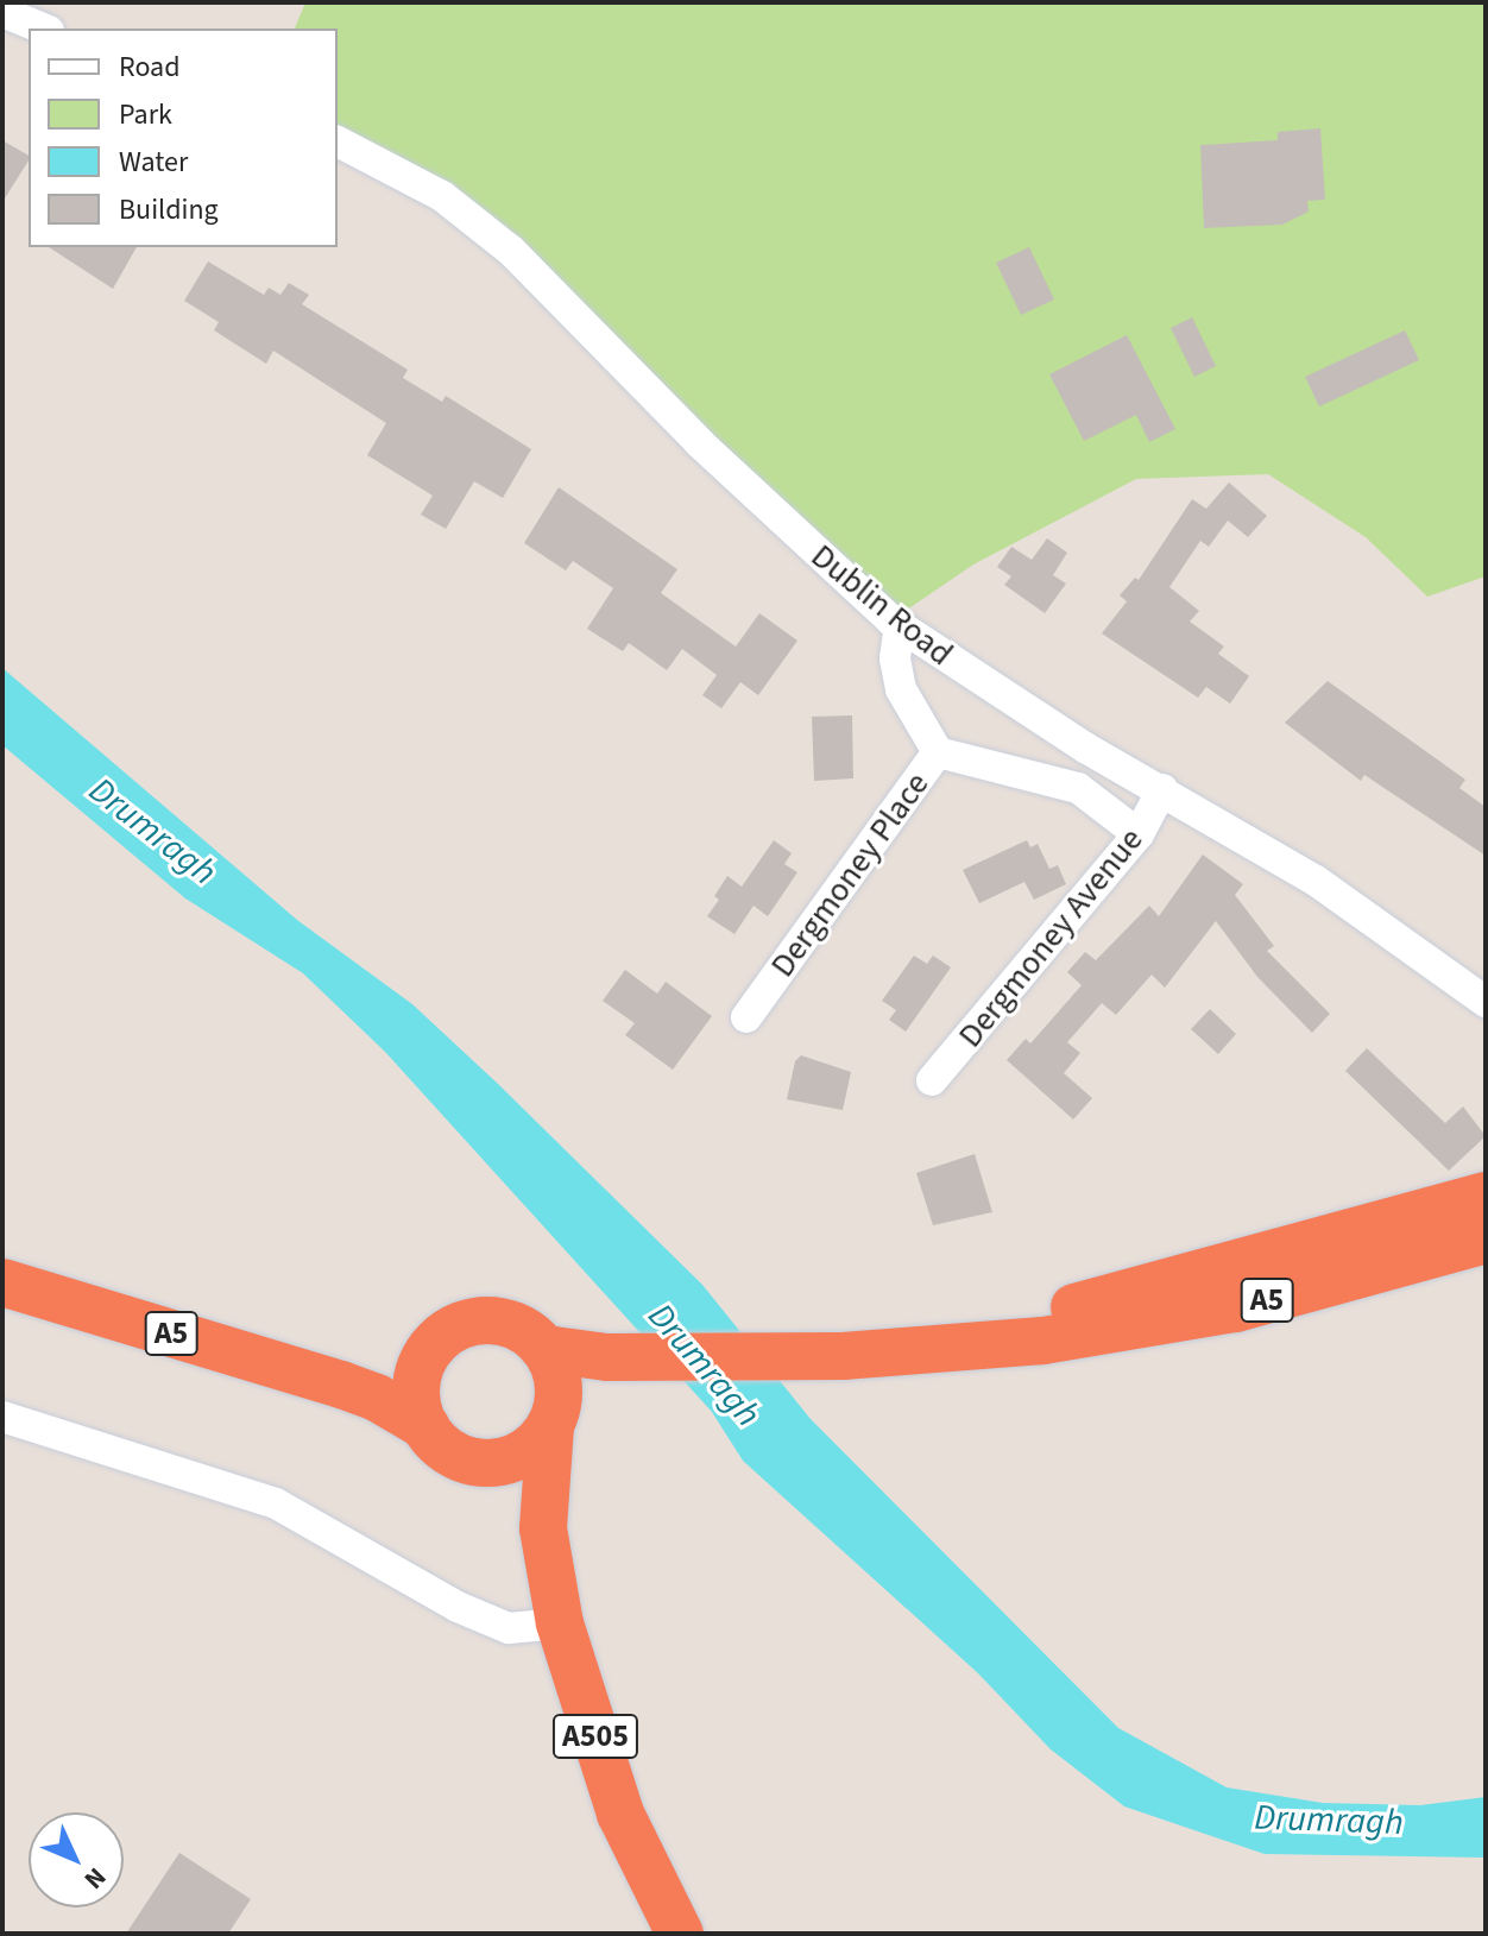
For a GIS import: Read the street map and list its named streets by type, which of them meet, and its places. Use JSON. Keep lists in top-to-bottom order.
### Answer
{
  "streets": {
    "highway": ["A5", "A505"],
    "street": ["Dublin Road", "Dergmoney Place", "Dergmoney Avenue"]
  },
  "crossings": [
    ["Dublin Road", "Dergmoney Place"],
    ["Dublin Road", "Dergmoney Avenue"],
    ["A5", "A505"]
  ],
  "water": ["Drumragh"],
  "legend": [
    "Road",
    "Park",
    "Water",
    "Building"
  ],
  "north": "bottom right"
}
